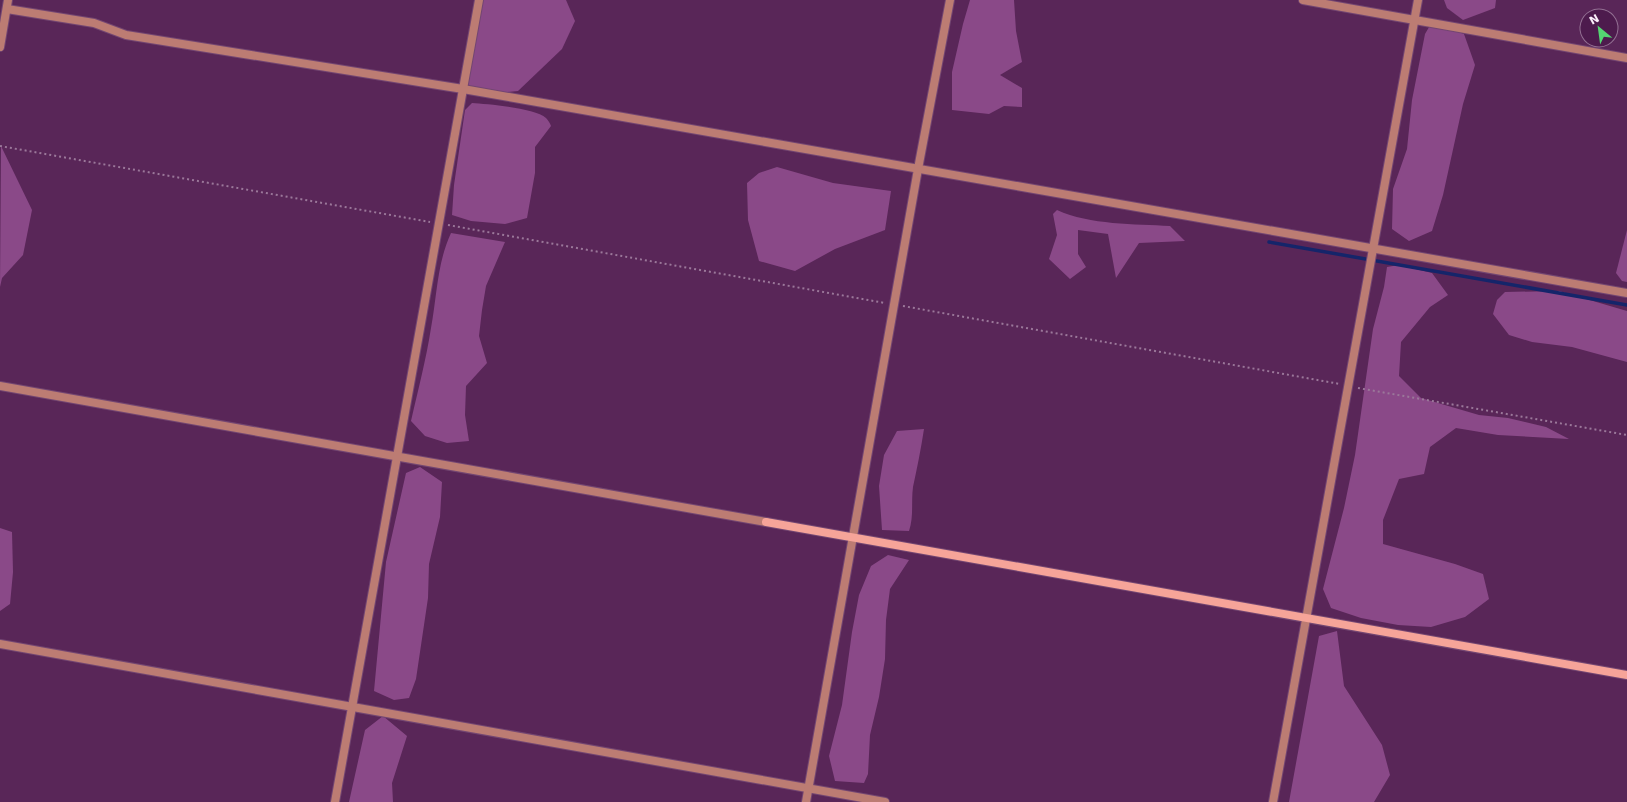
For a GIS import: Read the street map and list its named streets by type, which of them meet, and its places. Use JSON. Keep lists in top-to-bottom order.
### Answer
{
  "north": "top left"
}
